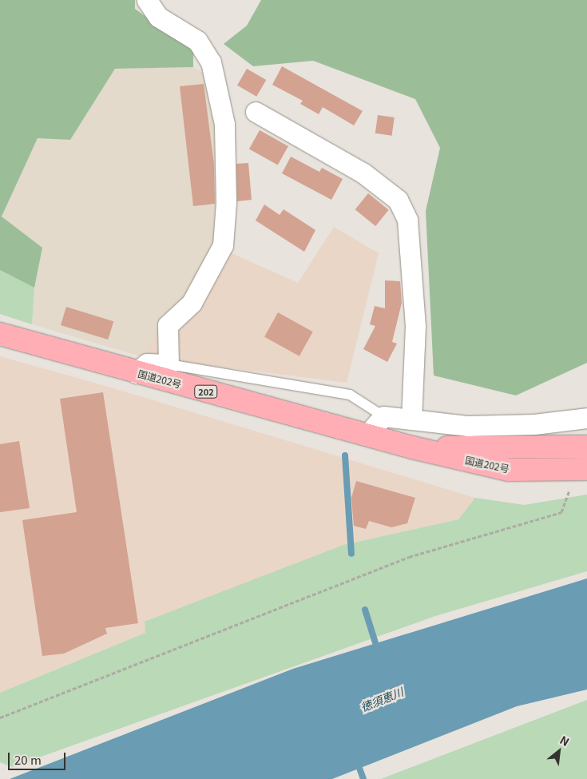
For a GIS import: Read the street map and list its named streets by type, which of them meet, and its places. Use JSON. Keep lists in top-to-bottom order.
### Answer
{
  "streets": {
    "highway": ["国道202号", "202"]
  },
  "water": ["徳須恵川"],
  "scale_bar": "20 m",
  "north": "top right"
}
